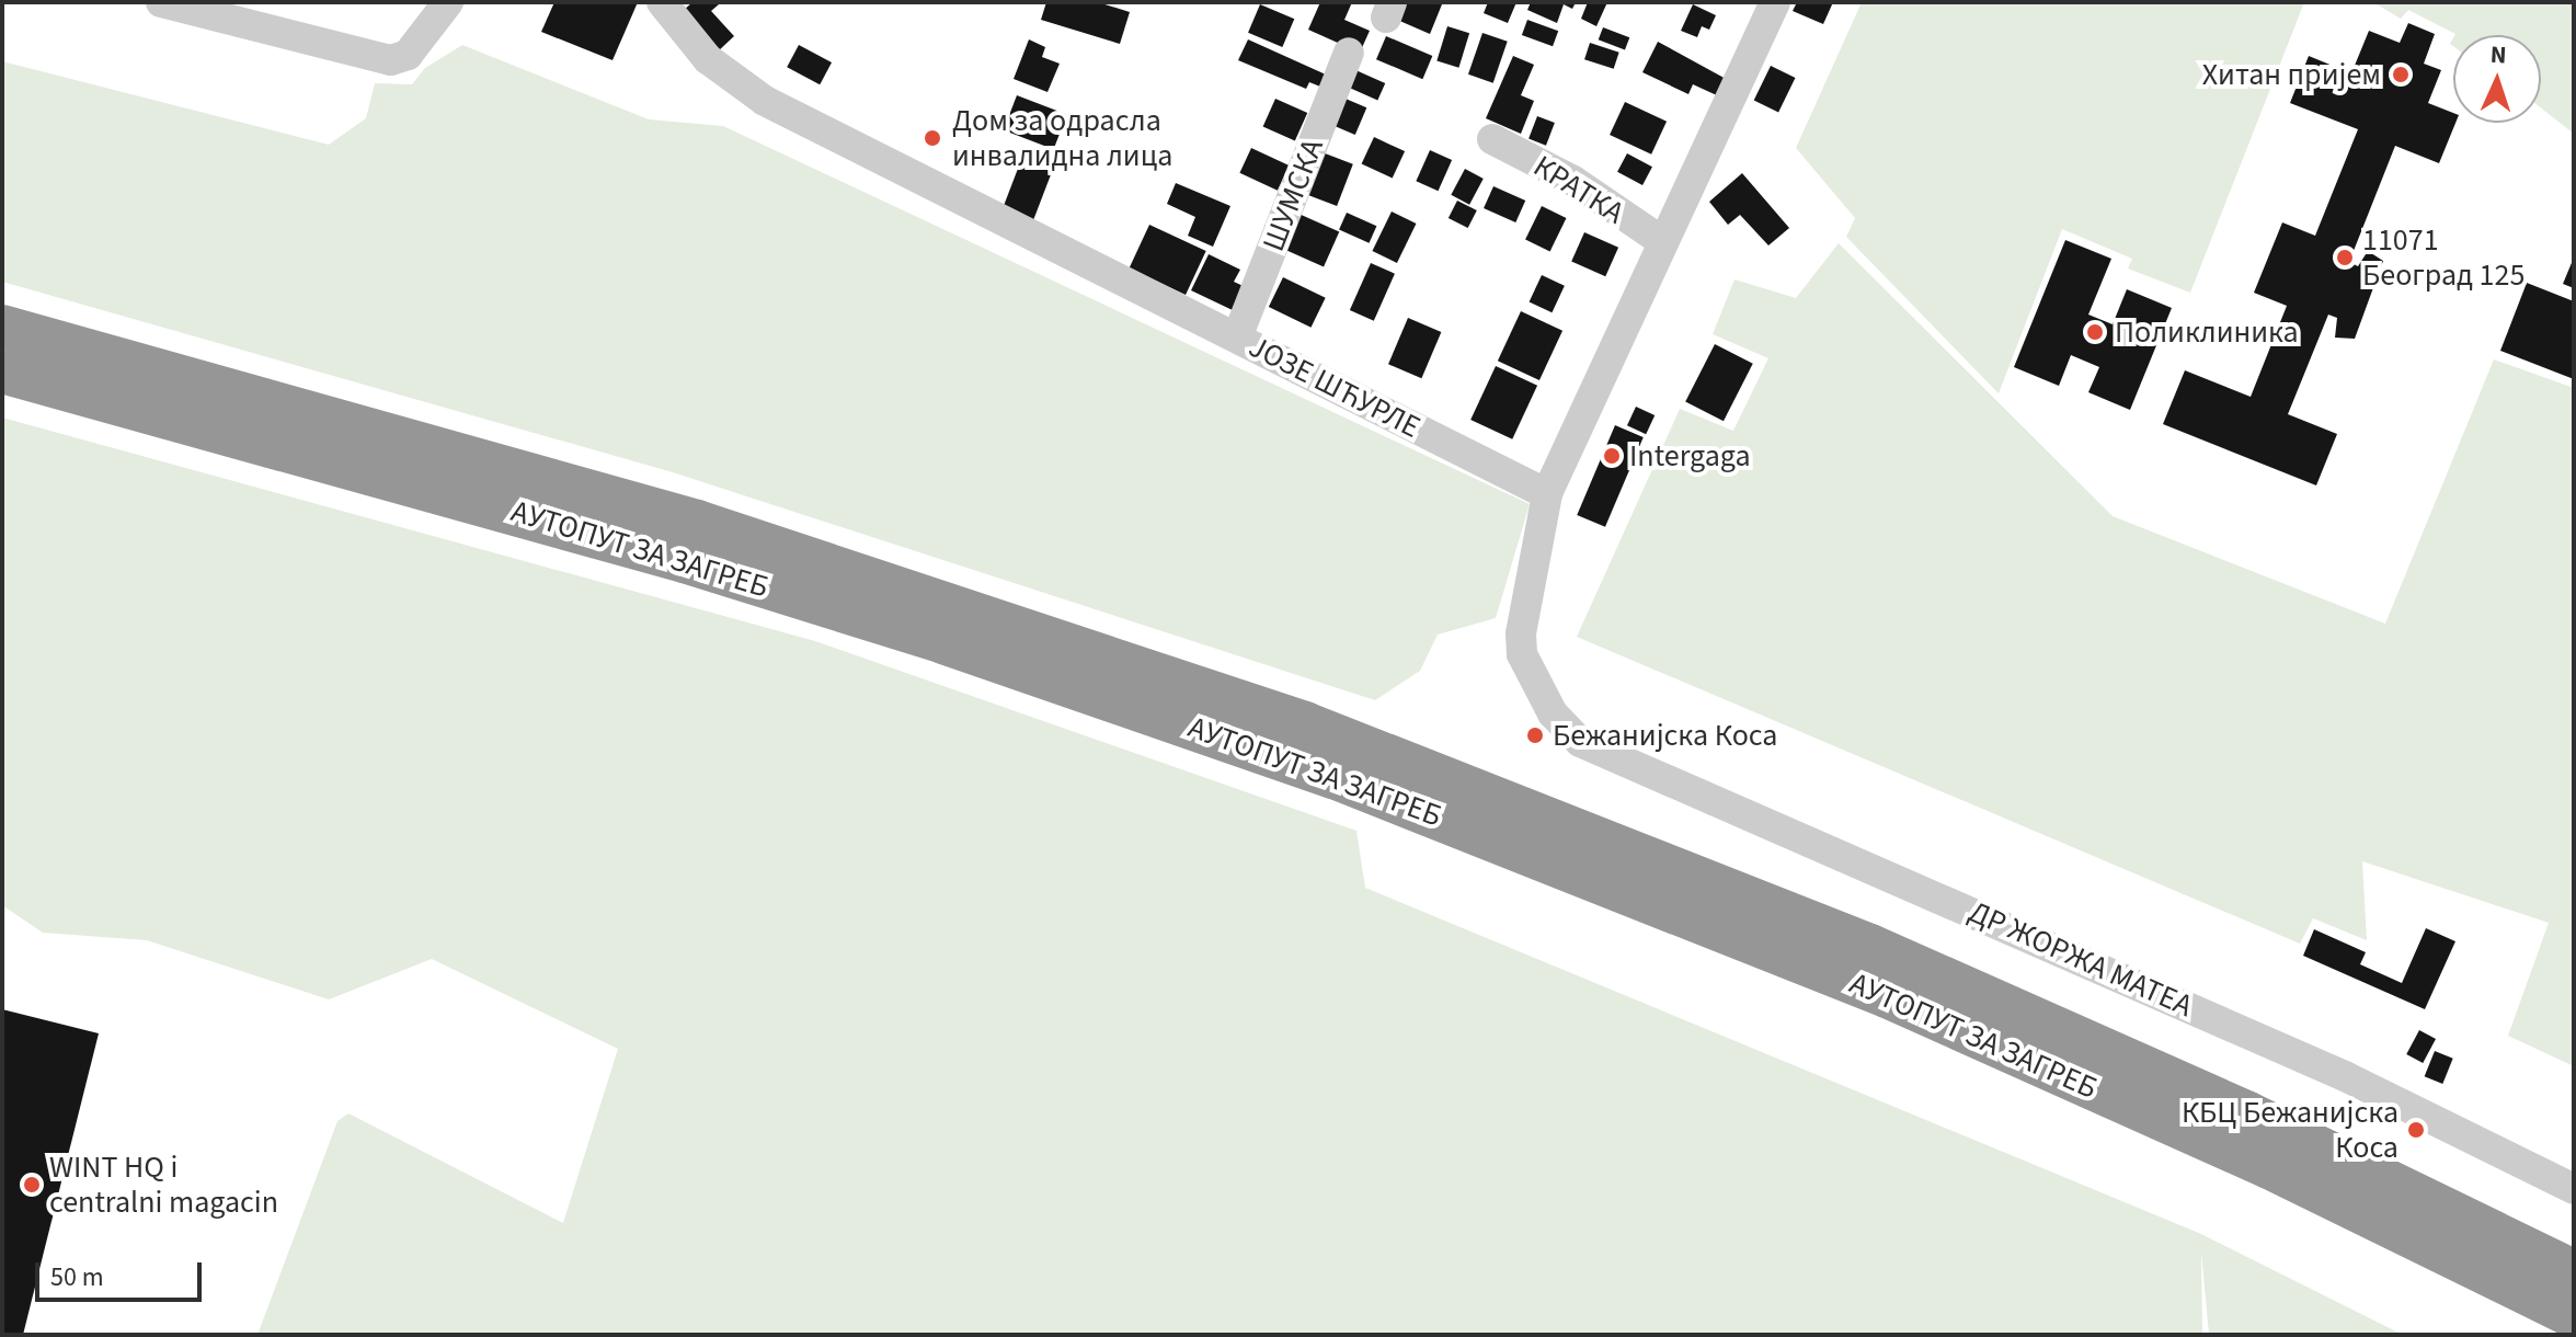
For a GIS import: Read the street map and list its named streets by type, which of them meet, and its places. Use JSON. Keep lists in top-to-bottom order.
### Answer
{
  "streets": {
    "highway": ["АУТОПУТ ЗА ЗАГРЕБ"],
    "street": [
      "КРАТКА",
      "ШУМСКА",
      "ЈОЗЕ ШЋУРЛЕ",
      "ДР ЖОРЖА МАТЕА"
    ]
  },
  "crossings": [
    ["ШУМСКА", "ЈОЗЕ ШЋУРЛЕ"],
    ["ЈОЗЕ ШЋУРЛЕ", "ДР ЖОРЖА МАТЕА"]
  ],
  "places": [
    "Хитан пријем",
    "Дом за одрасла инвалидна лица",
    "11071 Београд 125",
    "Поликлиника",
    "Intergaga",
    "Бежанијска Коса",
    "КБЦ Бежанијска Коса",
    "WINT HQ i centralni magacin"
  ],
  "scale_bar": "50 m",
  "north": "top"
}
